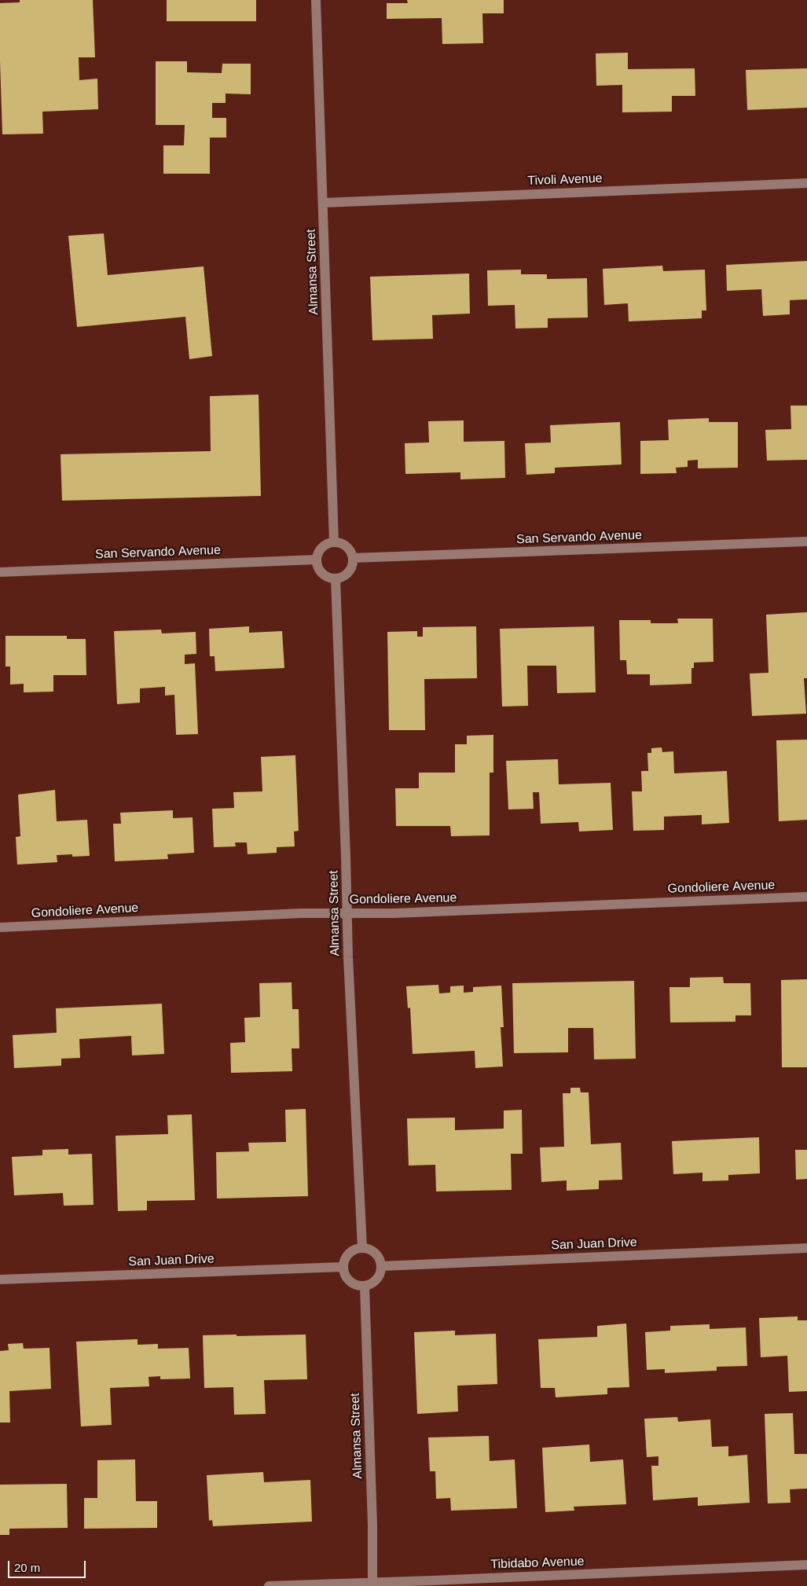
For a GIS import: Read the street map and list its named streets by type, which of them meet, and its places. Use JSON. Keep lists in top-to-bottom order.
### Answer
{
  "streets": {
    "street": [
      "Tivoli Avenue",
      "Almansa Street",
      "San Servando Avenue",
      "Gondoliere Avenue",
      "San Juan Drive",
      "Tibidabo Avenue"
    ]
  },
  "crossings": [
    ["Tivoli Avenue", "Almansa Street"],
    ["Almansa Street", "San Servando Avenue"],
    ["Almansa Street", "Gondoliere Avenue"],
    ["Almansa Street", "San Juan Drive"],
    ["Almansa Street", "Tibidabo Avenue"]
  ],
  "scale_bar": "20 m"
}
